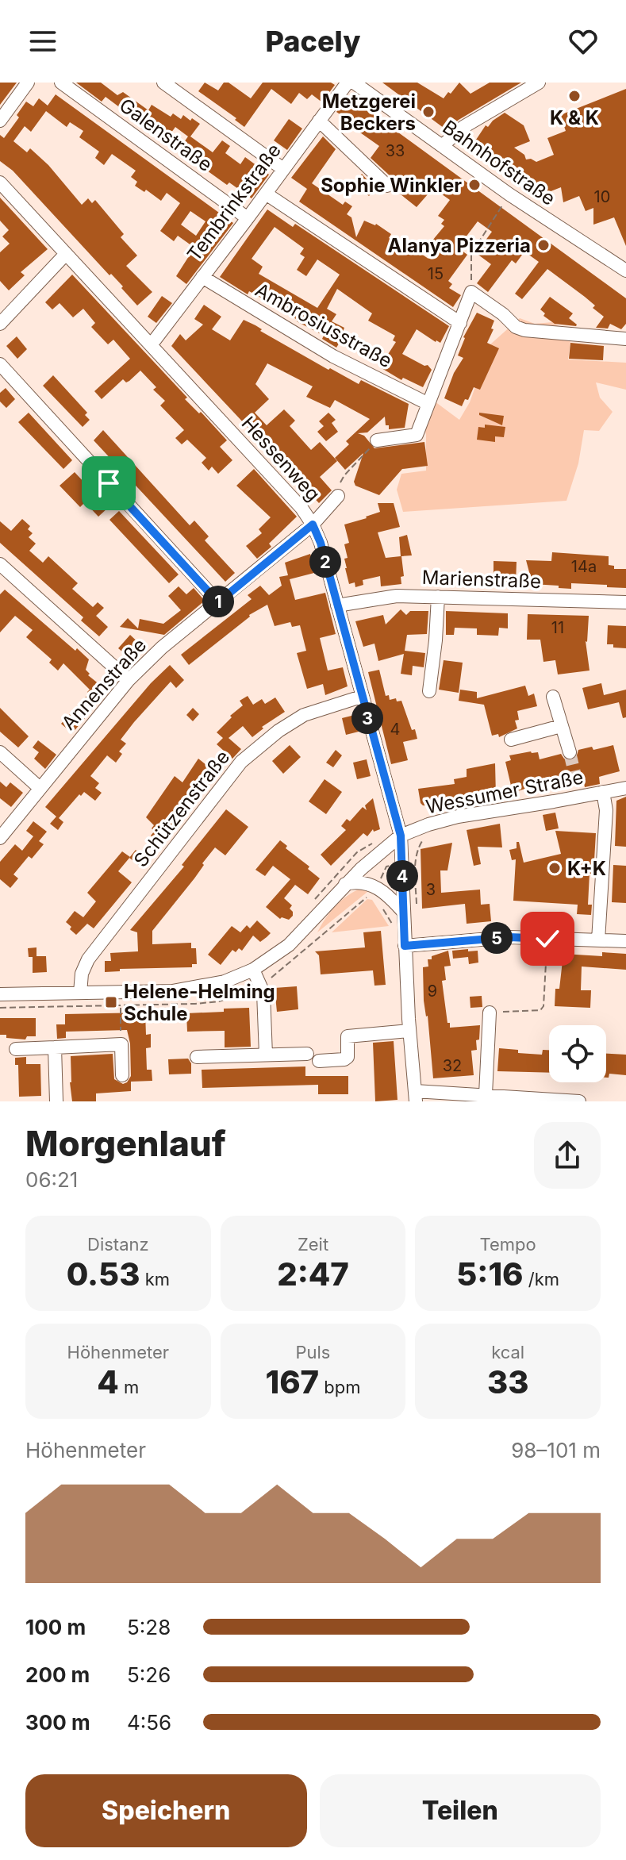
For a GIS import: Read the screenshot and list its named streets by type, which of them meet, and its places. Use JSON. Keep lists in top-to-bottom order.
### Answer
{
  "streets": {
    "street": [
      "Galenstraße",
      "Bahnhofstraße",
      "Tembrinkstraße",
      "Ambrosiusstraße",
      "Hessenweg",
      "Marienstraße",
      "Annenstraße",
      "Wessumer Straße",
      "Schützenstraße"
    ]
  },
  "crossings": [
    ["Galenstraße", "Tembrinkstraße"],
    ["Tembrinkstraße", "Ambrosiusstraße"],
    ["Tembrinkstraße", "Hessenweg"],
    ["Hessenweg", "Marienstraße"],
    ["Hessenweg", "Annenstraße"],
    ["Hessenweg", "Wessumer Straße"],
    ["Hessenweg", "Schützenstraße"],
    ["Wessumer Straße", "Schützenstraße"]
  ],
  "places": {
    "other": [
      "K & K",
      "Metzgerei Beckers",
      "Sophie Winkler",
      "Alanya Pizzeria",
      "K+K"
    ],
    "transit": ["Helene-Helming Schule"]
  },
  "house_numbers": [
    "33",
    "10",
    "15",
    "14a",
    "11",
    "4",
    "3",
    "9",
    "32"
  ],
  "page": {
    "header": "Pacely",
    "pins": [
      "2",
      "1",
      "3",
      "4",
      "5"
    ],
    "heading": ["Morgenlauf", "06:21"],
    "stats": [
      ["Distanz", "0.53 km"],
      ["Zeit", "2:47"],
      ["Tempo", "5:16 /km"],
      ["Höhenmeter", "4 m"],
      ["Puls", "167 bpm"],
      ["kcal", "33"]
    ],
    "chart": ["Höhenmeter", "98–101 m"],
    "list": [
      {
        "name": "100 m",
        "note": "5:28"
      },
      {
        "name": "200 m",
        "note": "5:26"
      },
      {
        "name": "300 m",
        "note": "4:56"
      }
    ],
    "buttons": ["Speichern", "Teilen"]
  }
}
